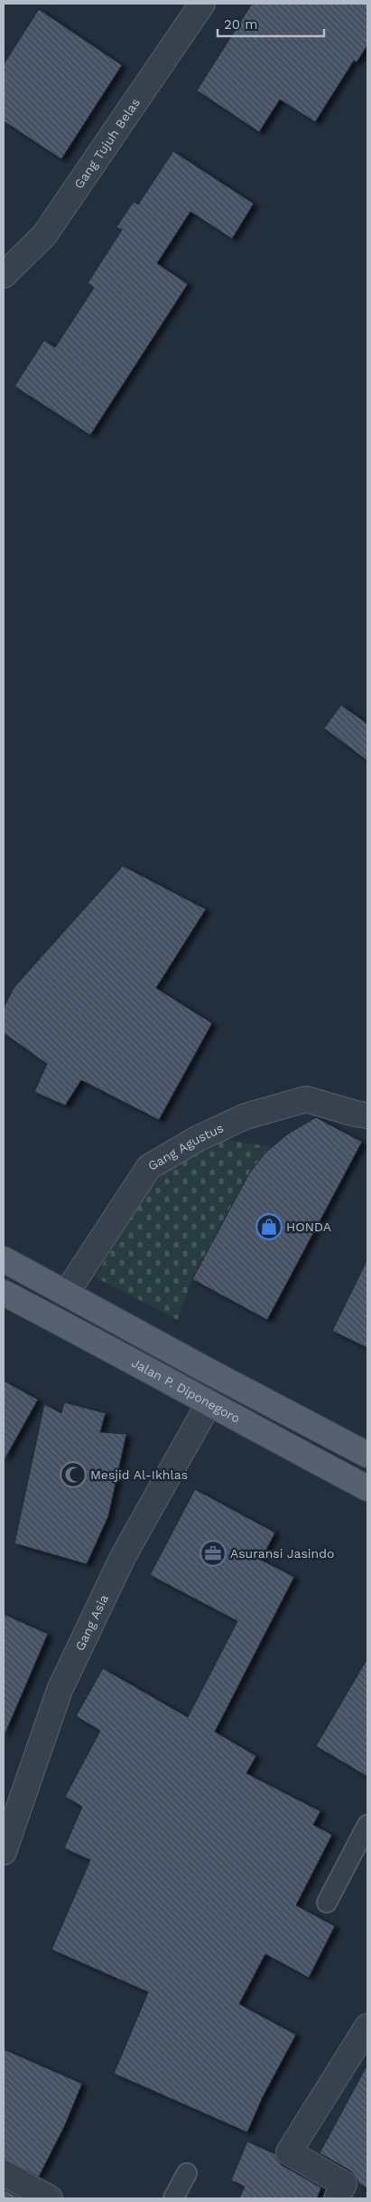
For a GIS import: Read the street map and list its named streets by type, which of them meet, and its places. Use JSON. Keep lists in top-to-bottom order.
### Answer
{
  "streets": {
    "main road": ["Jalan P. Diponegoro"],
    "street": ["Gang Tujuh Belas", "Gang Agustus", "Gang Asia"]
  },
  "crossings": [
    ["Jalan P. Diponegoro", "Gang Asia"]
  ],
  "places": {
    "shop": ["HONDA"],
    "mosque": ["Mesjid Al-Ikhlas"],
    "office": ["Asuransi Jasindo"]
  },
  "scale_bar": "20 m"
}
